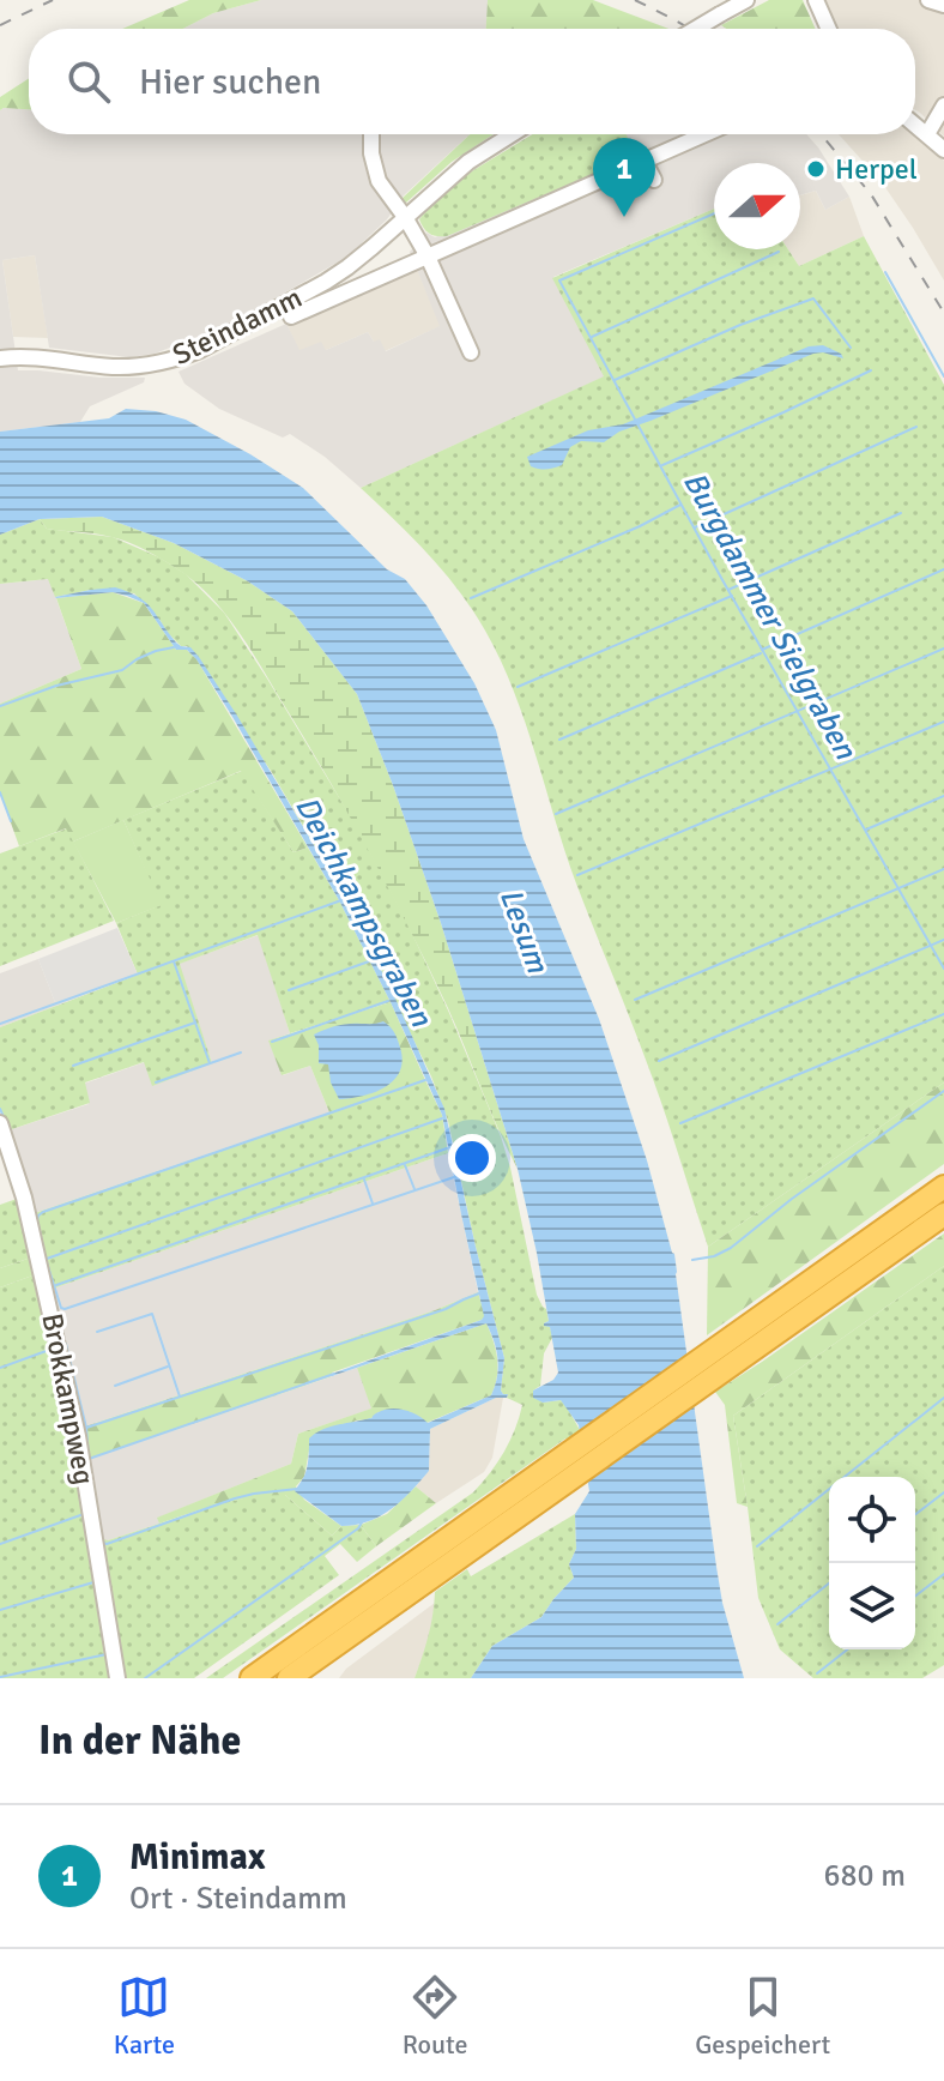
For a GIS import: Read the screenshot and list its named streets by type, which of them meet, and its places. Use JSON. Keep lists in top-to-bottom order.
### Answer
{
  "streets": {
    "street": ["Steindamm", "Brokkampweg"]
  },
  "water": ["Burgdammer Sielgraben", "Deichkampsgraben", "Lesum"],
  "places": ["Herpel"],
  "north": "right",
  "page": {
    "search": "Hier suchen",
    "pins": "1",
    "heading": "In der Nähe",
    "list": [
      {
        "mark": "1",
        "name": "Minimax",
        "note": "Ort · Steindamm",
        "value": "680 m"
      }
    ],
    "nav": ["Karte", "Route", "Gespeichert"]
  }
}
